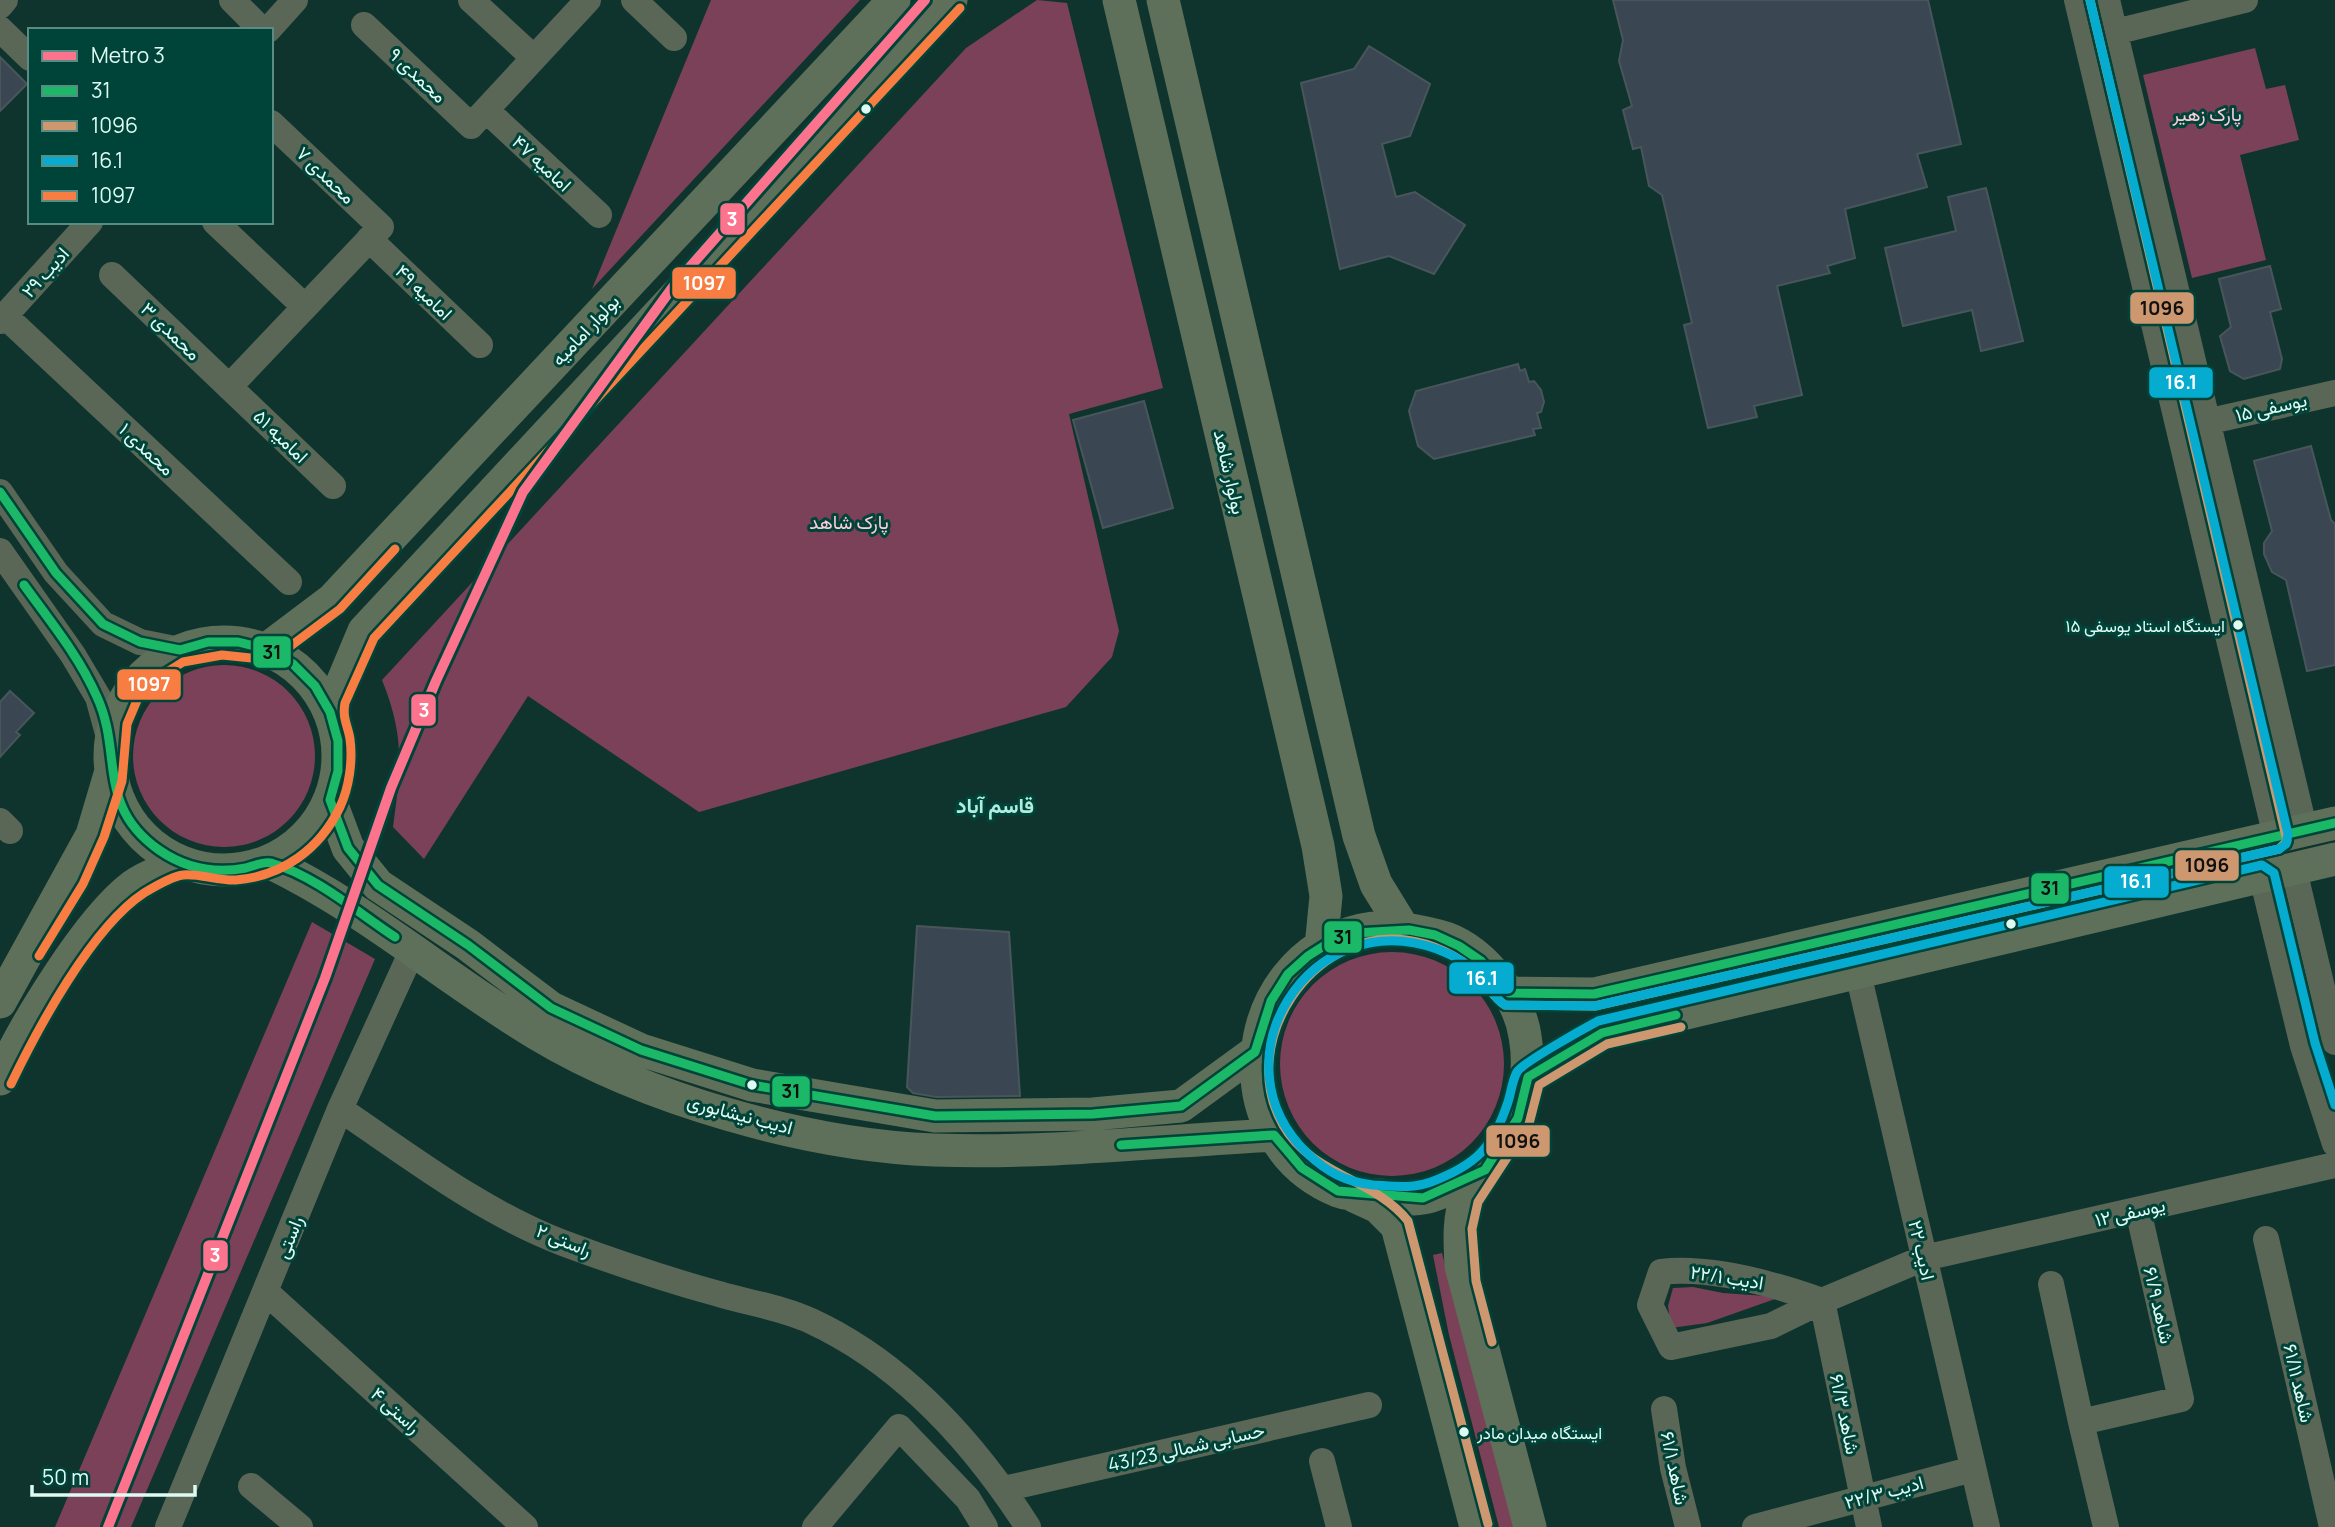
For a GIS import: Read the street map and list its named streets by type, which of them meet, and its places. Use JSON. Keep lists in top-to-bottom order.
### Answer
{
  "streets": {
    "main road": ["بولوار امامیه", "بولوار شاهد", "ادیب نیشابوری"],
    "street": [
      "محمدی ۹",
      "امامیه ۴۷",
      "محمدی ۷",
      "ادیب ۲۹",
      "امامیه ۴۹",
      "محمدی ۳",
      "یوسفی ۱۵",
      "امامیه ۵۱",
      "محمدی ۱",
      "یوسفی ۱۲",
      "راستی",
      "راستی ۲",
      "ادیب ۲۲",
      "ادیب ۲۲/۱",
      "شاهد ۶۱/۹",
      "شاهد ۶۱/۱۱",
      "راستی ۴",
      "شاهد ۶۱/۳",
      "حسابی شمالی 43/23",
      "شاهد ۶۱/۱",
      "ادیب ۲۲/۳"
    ]
  },
  "crossings": [
    ["محمدی ۹", "امامیه ۴۷"],
    ["محمدی ۷", "امامیه ۴۹"],
    ["ادیب ۲۹", "محمدی ۱"],
    ["بولوار امامیه", "ادیب نیشابوری"],
    ["محمدی ۳", "امامیه ۵۱"],
    ["ادیب نیشابوری", "راستی"],
    ["یوسفی ۱۲", "ادیب ۲۲"],
    ["یوسفی ۱۲", "ادیب ۲۲/۱"],
    ["یوسفی ۱۲", "شاهد ۶۱/۹"],
    ["راستی", "راستی ۲"],
    ["راستی", "راستی ۴"],
    ["راستی ۲", "حسابی شمالی 43/23"],
    ["ادیب ۲۲", "ادیب ۲۲/۱"],
    ["ادیب ۲۲", "ادیب ۲۲/۳"],
    ["ادیب ۲۲/۱", "شاهد ۶۱/۳"],
    ["شاهد ۶۱/۳", "ادیب ۲۲/۳"]
  ],
  "districts": ["قاسم آباد"],
  "parks": ["پارک زهیر", "پارک شاهد"],
  "places": ["ایستگاه استاد یوسفی ۱۵", "ایستگاه میدان مادر"],
  "lines": [
    "metro line 3",
    "transit line 1096",
    "transit line 16.1",
    "transit line 1097",
    "transit line 31"
  ],
  "legend": [
    "Metro 3",
    "31",
    "1096",
    "16.1",
    "1097"
  ],
  "scale_bar": "50 m"
}
